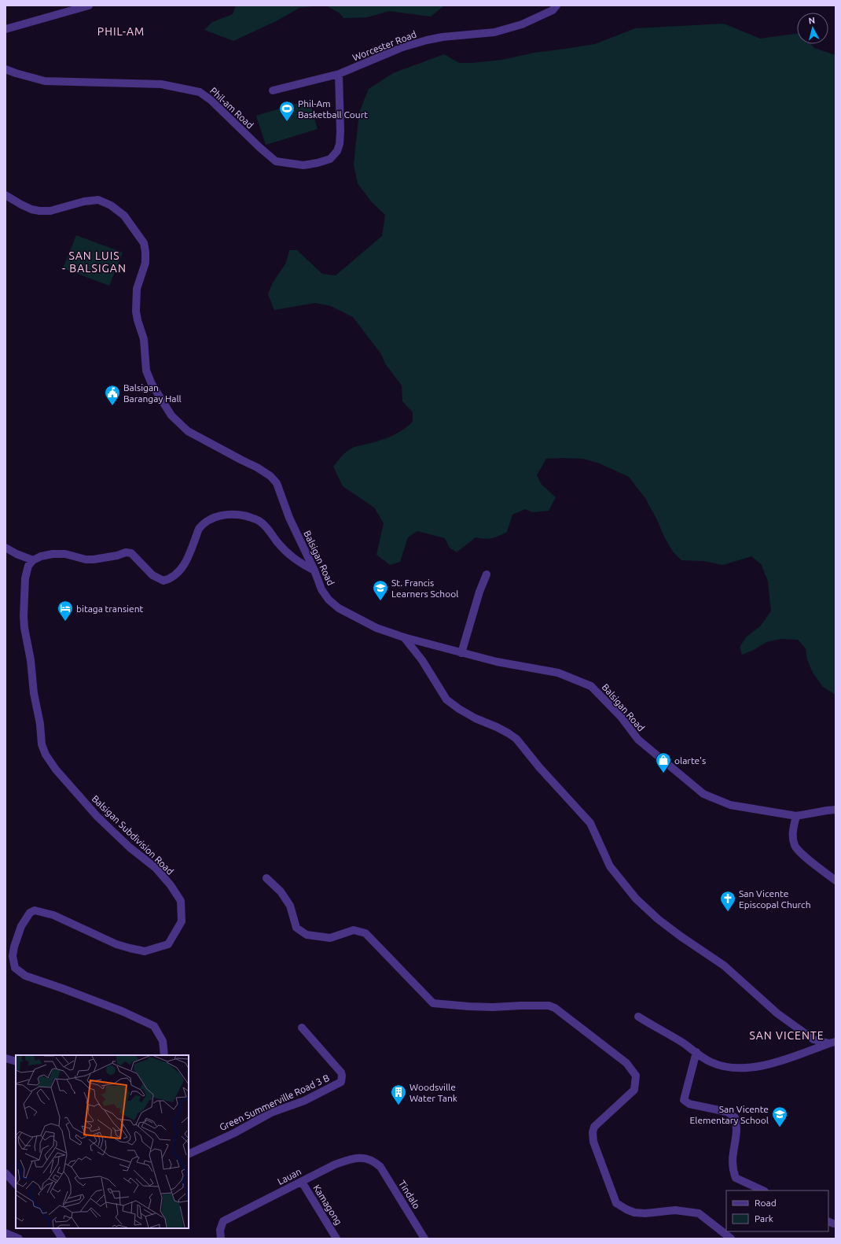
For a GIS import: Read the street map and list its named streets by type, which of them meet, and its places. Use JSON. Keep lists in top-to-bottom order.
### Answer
{
  "streets": {
    "street": [
      "Worcester Road",
      "Phil-am Road",
      "Balsigan Road",
      "Balsigan Subdivision Road",
      "Green Summerville Road 3 B",
      "Lauan",
      "Tindalo",
      "Kamagong"
    ]
  },
  "crossings": [
    ["Worcester Road", "Phil-am Road"],
    ["Lauan", "Tindalo"],
    ["Lauan", "Kamagong"]
  ],
  "districts": ["PHIL-AM", "SAN LUIS - BALSIGAN", "SAN VICENTE"],
  "places": {
    "sports": ["Phil-Am Basketball Court"],
    "public building": ["Balsigan Barangay Hall"],
    "school or university": ["St. Francis Learners School", "San Vicente Elementary School"],
    "hotel": ["bitaga transient"],
    "shop": ["olarte's"],
    "church": ["San Vicente Episcopal Church"],
    "building": ["Woodsville Water Tank"]
  },
  "legend": ["Road", "Park"],
  "north": "top"
}
